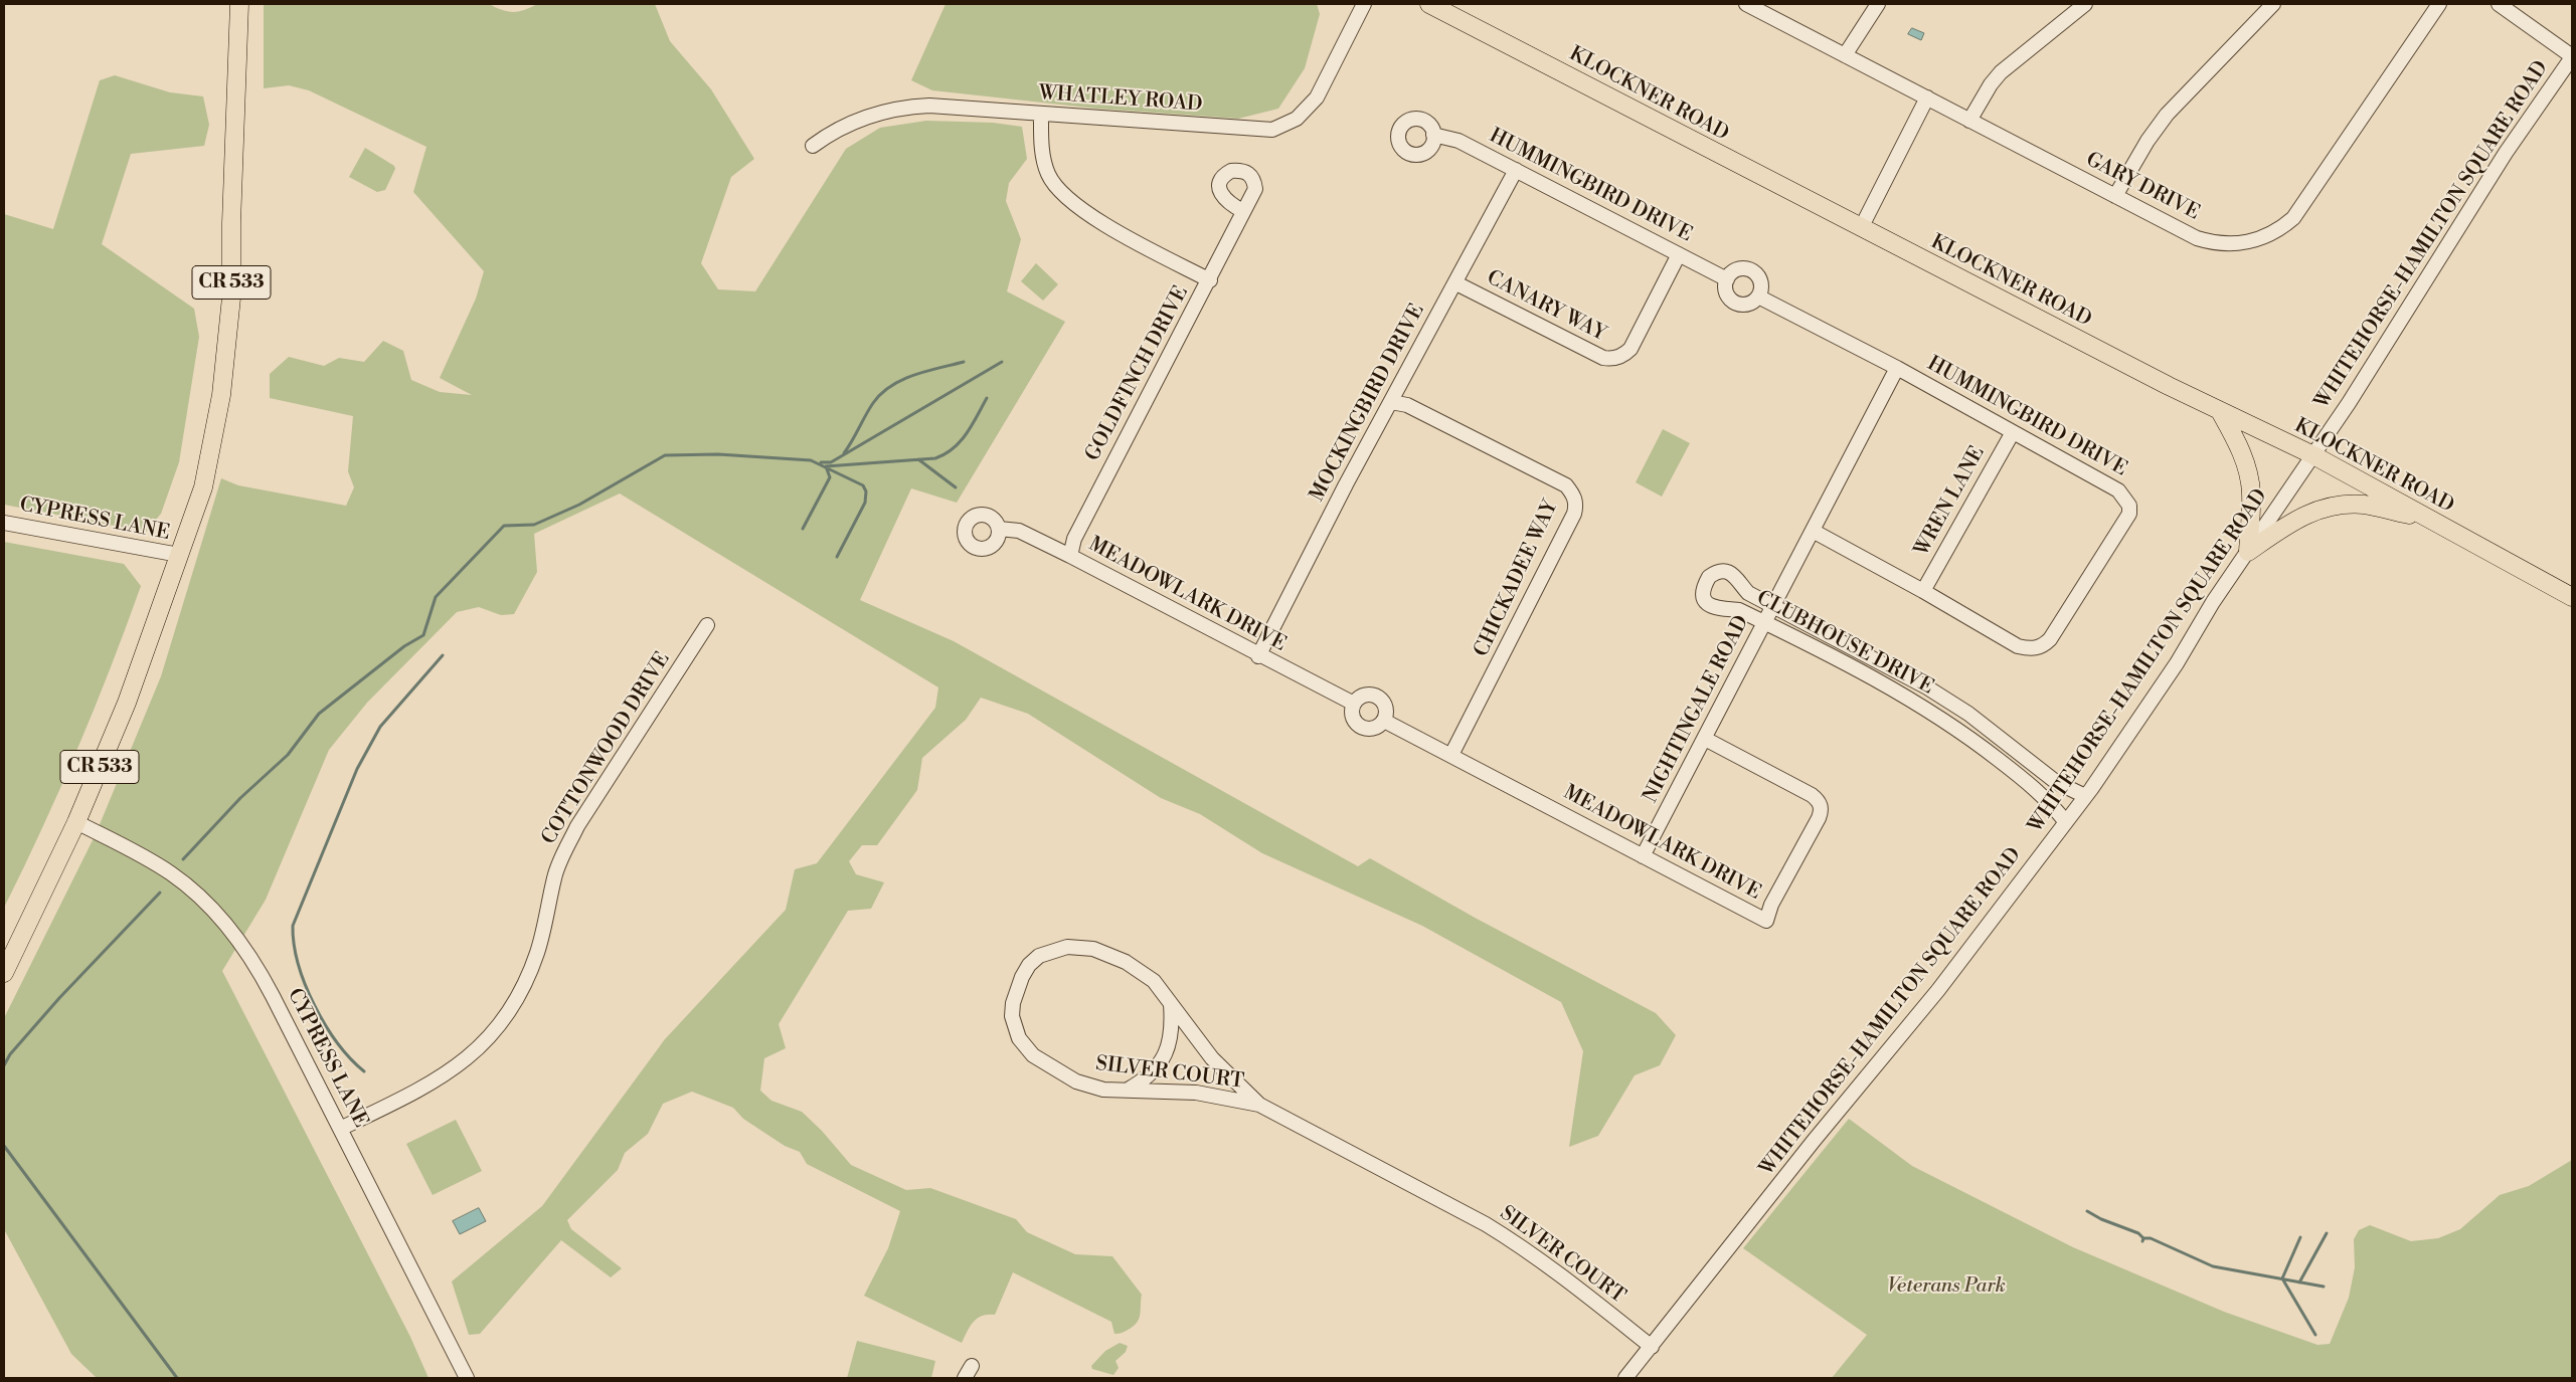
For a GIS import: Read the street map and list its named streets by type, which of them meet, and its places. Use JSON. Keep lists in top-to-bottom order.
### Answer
{
  "streets": {
    "main road": ["KLOCKNER ROAD", "CR 533"],
    "street": [
      "WHATLEY ROAD",
      "HUMMINGBIRD DRIVE",
      "GARY DRIVE",
      "WHITEHORSE-HAMILTON SQUARE ROAD",
      "CANARY WAY",
      "GOLDFINCH DRIVE",
      "MOCKINGBIRD DRIVE",
      "WREN LANE",
      "CYPRESS LANE",
      "CHICKADEE WAY",
      "MEADOWLARK DRIVE",
      "CLUBHOUSE DRIVE",
      "NIGHTINGALE ROAD",
      "COTTONWOOD DRIVE",
      "SILVER COURT"
    ]
  },
  "crossings": [
    ["KLOCKNER ROAD", "WHITEHORSE-HAMILTON SQUARE ROAD"],
    ["HUMMINGBIRD DRIVE", "CANARY WAY"],
    ["HUMMINGBIRD DRIVE", "MOCKINGBIRD DRIVE"],
    ["HUMMINGBIRD DRIVE", "WREN LANE"],
    ["HUMMINGBIRD DRIVE", "NIGHTINGALE ROAD"],
    ["WHITEHORSE-HAMILTON SQUARE ROAD", "CLUBHOUSE DRIVE"],
    ["WHITEHORSE-HAMILTON SQUARE ROAD", "SILVER COURT"],
    ["CR 533", "CYPRESS LANE"],
    ["CANARY WAY", "MOCKINGBIRD DRIVE"],
    ["GOLDFINCH DRIVE", "MEADOWLARK DRIVE"],
    ["MOCKINGBIRD DRIVE", "CHICKADEE WAY"],
    ["MOCKINGBIRD DRIVE", "MEADOWLARK DRIVE"],
    ["CYPRESS LANE", "COTTONWOOD DRIVE"],
    ["CHICKADEE WAY", "MEADOWLARK DRIVE"],
    ["MEADOWLARK DRIVE", "NIGHTINGALE ROAD"],
    ["CLUBHOUSE DRIVE", "NIGHTINGALE ROAD"]
  ],
  "parks": ["Veterans Park"]
}
